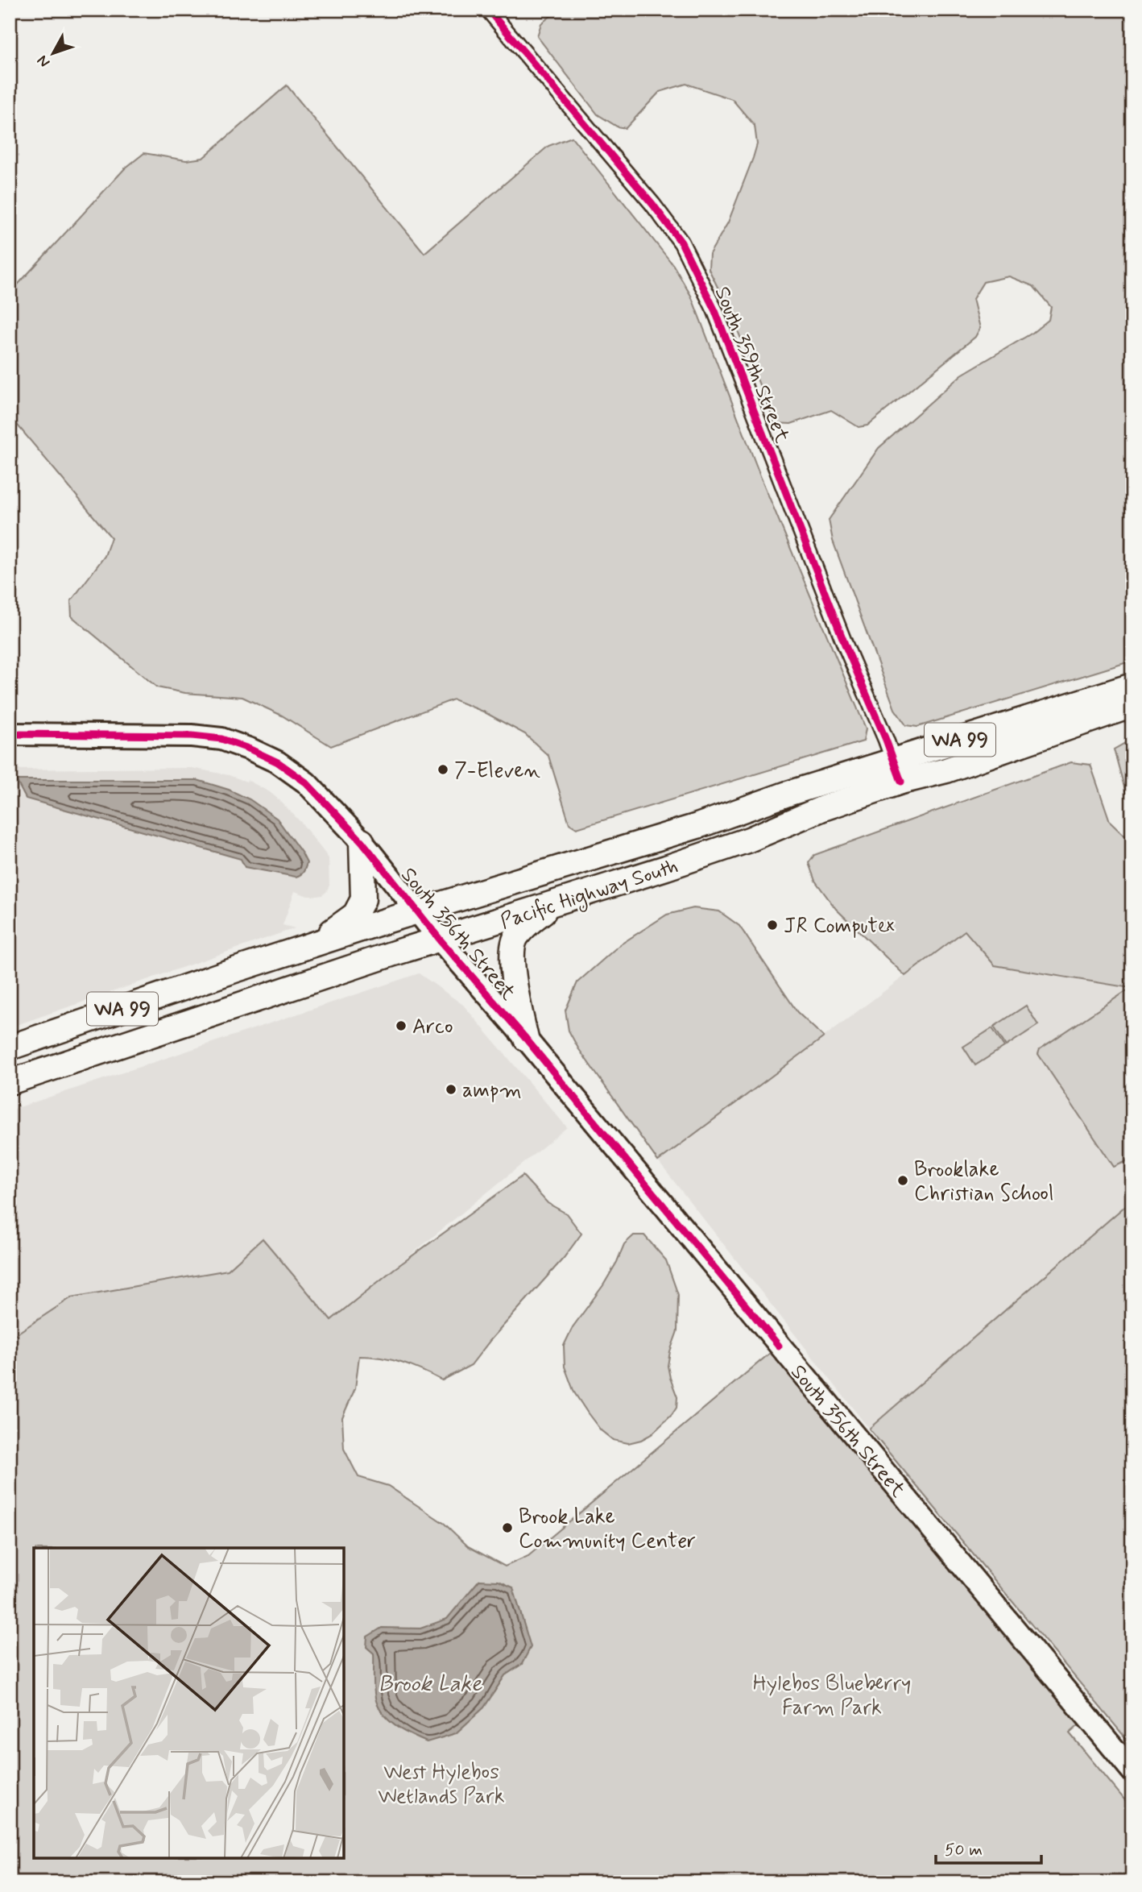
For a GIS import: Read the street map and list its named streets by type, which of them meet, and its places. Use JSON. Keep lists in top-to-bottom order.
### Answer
{
  "streets": {
    "main road": ["WA 99", "Pacific Highway South", "South 356th Street"],
    "street": ["South 359th Street"]
  },
  "crossings": [
    ["South 359th Street", "Pacific Highway South"],
    ["Pacific Highway South", "South 356th Street"]
  ],
  "water": ["Brook Lake"],
  "parks": ["Hylebos Blueberry Farm Park", "West Hylebos Wetlands Park"],
  "places": [
    "7-Eleven",
    "JR Computex",
    "Arco",
    "ampm",
    "Brooklake Christian School",
    "Brook Lake Community Center"
  ],
  "scale_bar": "50 m",
  "north": "bottom left"
}
